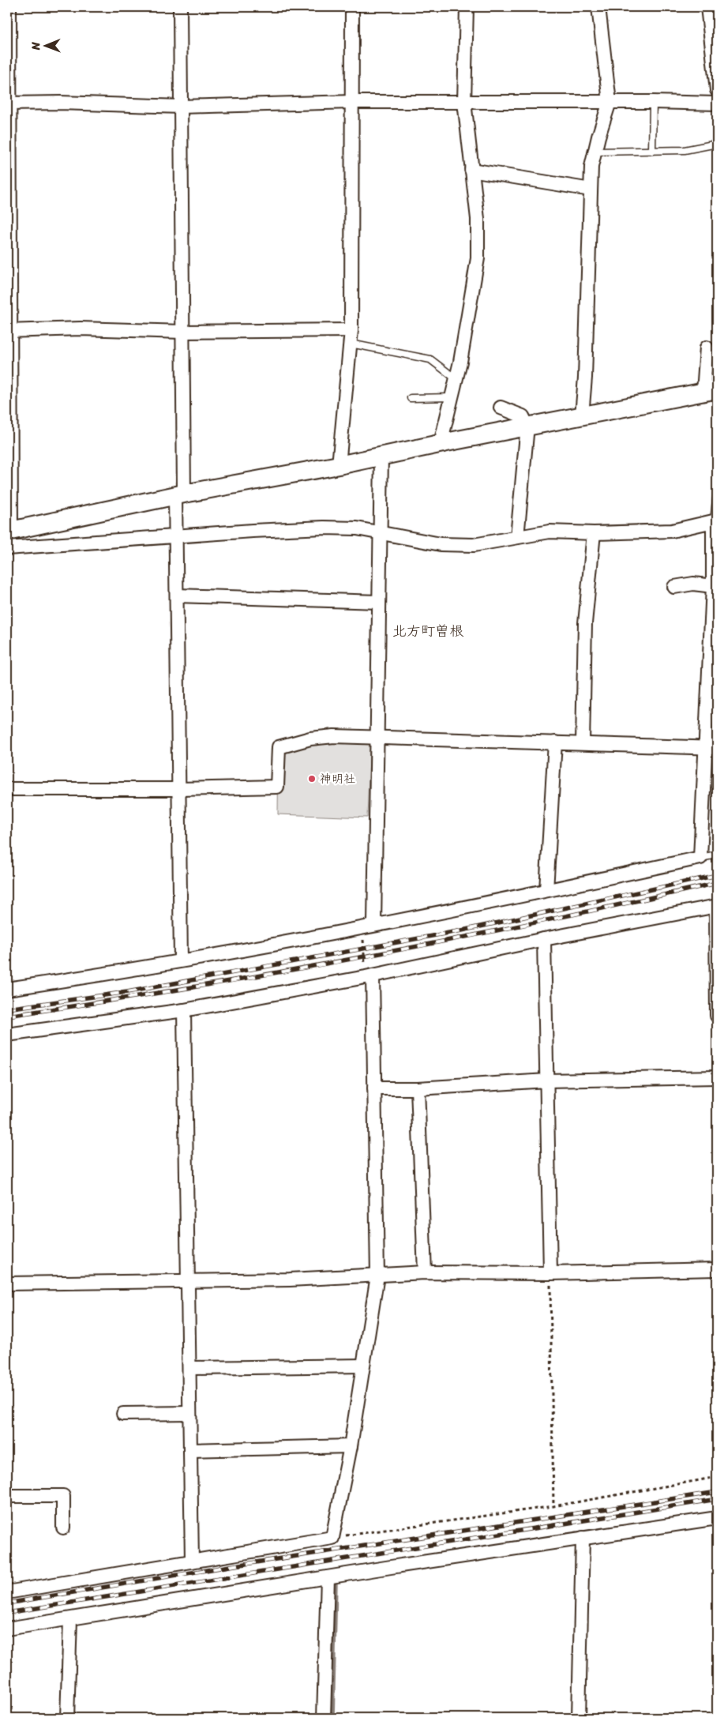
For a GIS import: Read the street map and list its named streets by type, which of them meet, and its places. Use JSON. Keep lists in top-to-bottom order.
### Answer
{
  "districts": ["北方町曽根"],
  "places": ["神明社"],
  "north": "left"
}
